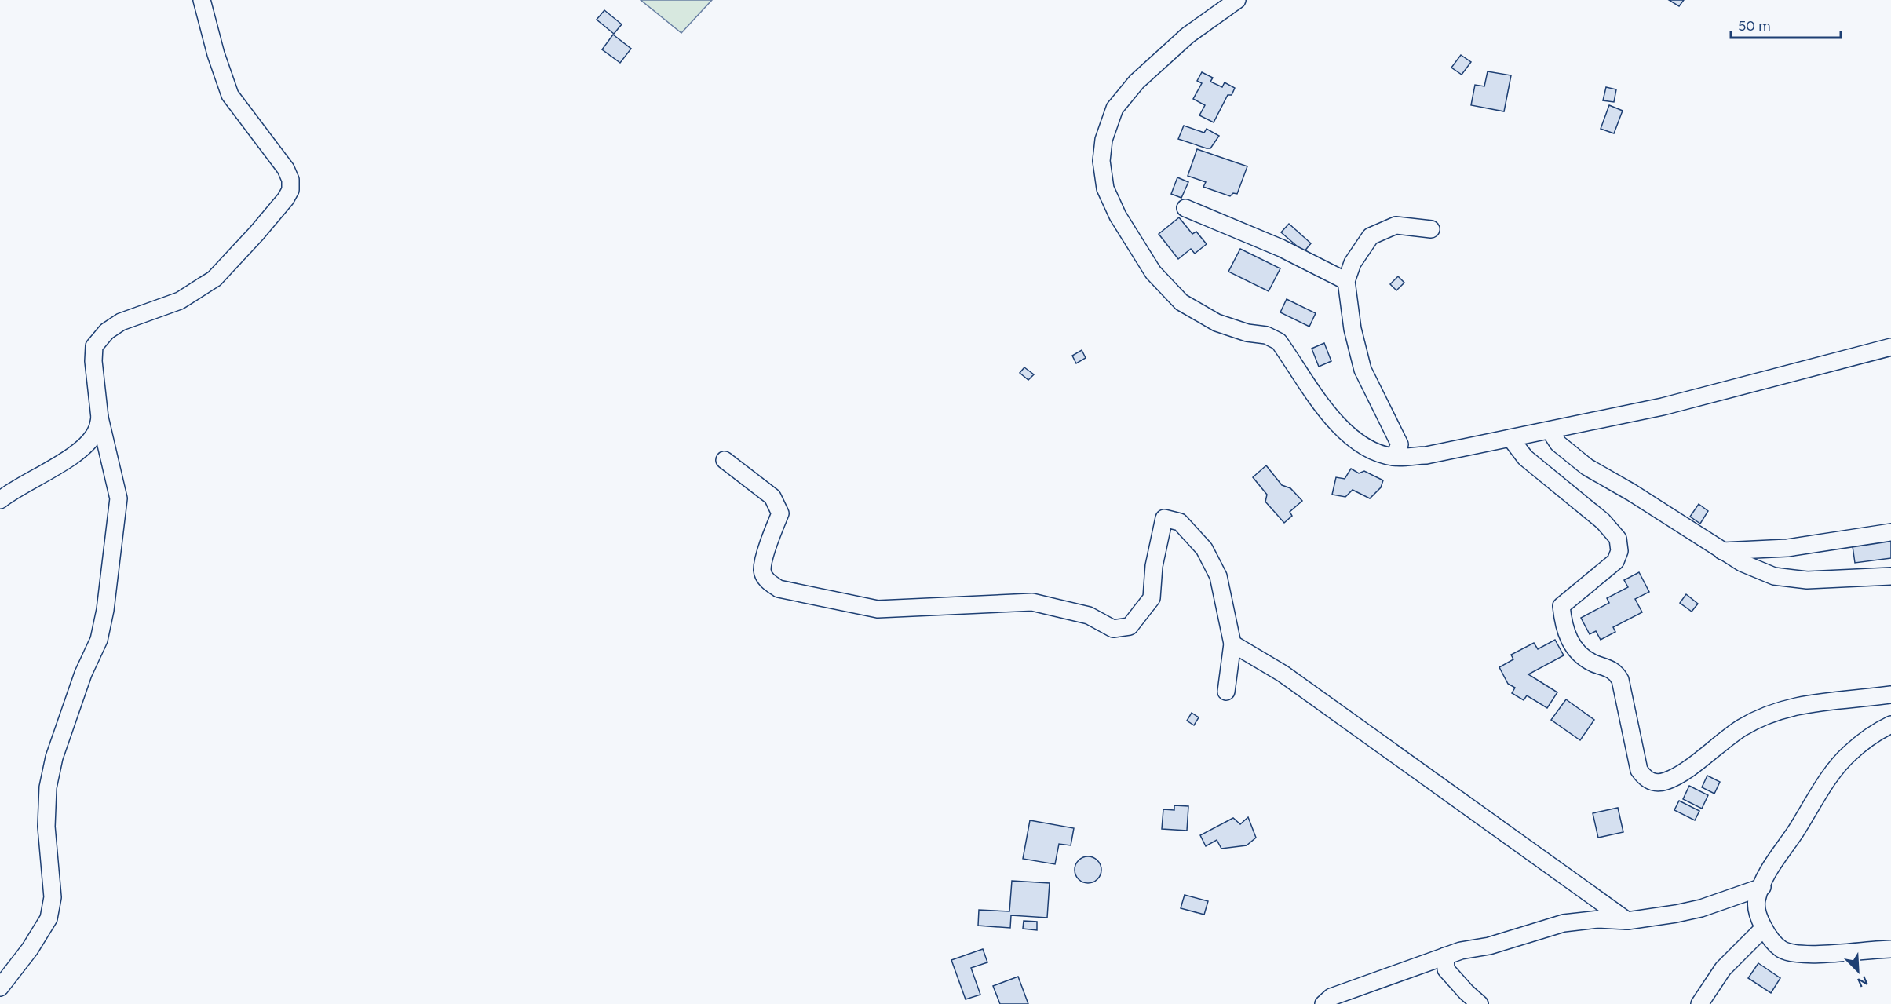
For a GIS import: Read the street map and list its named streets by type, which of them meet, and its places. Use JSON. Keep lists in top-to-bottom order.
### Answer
{
  "scale_bar": "50 m",
  "north": "bottom right"
}
